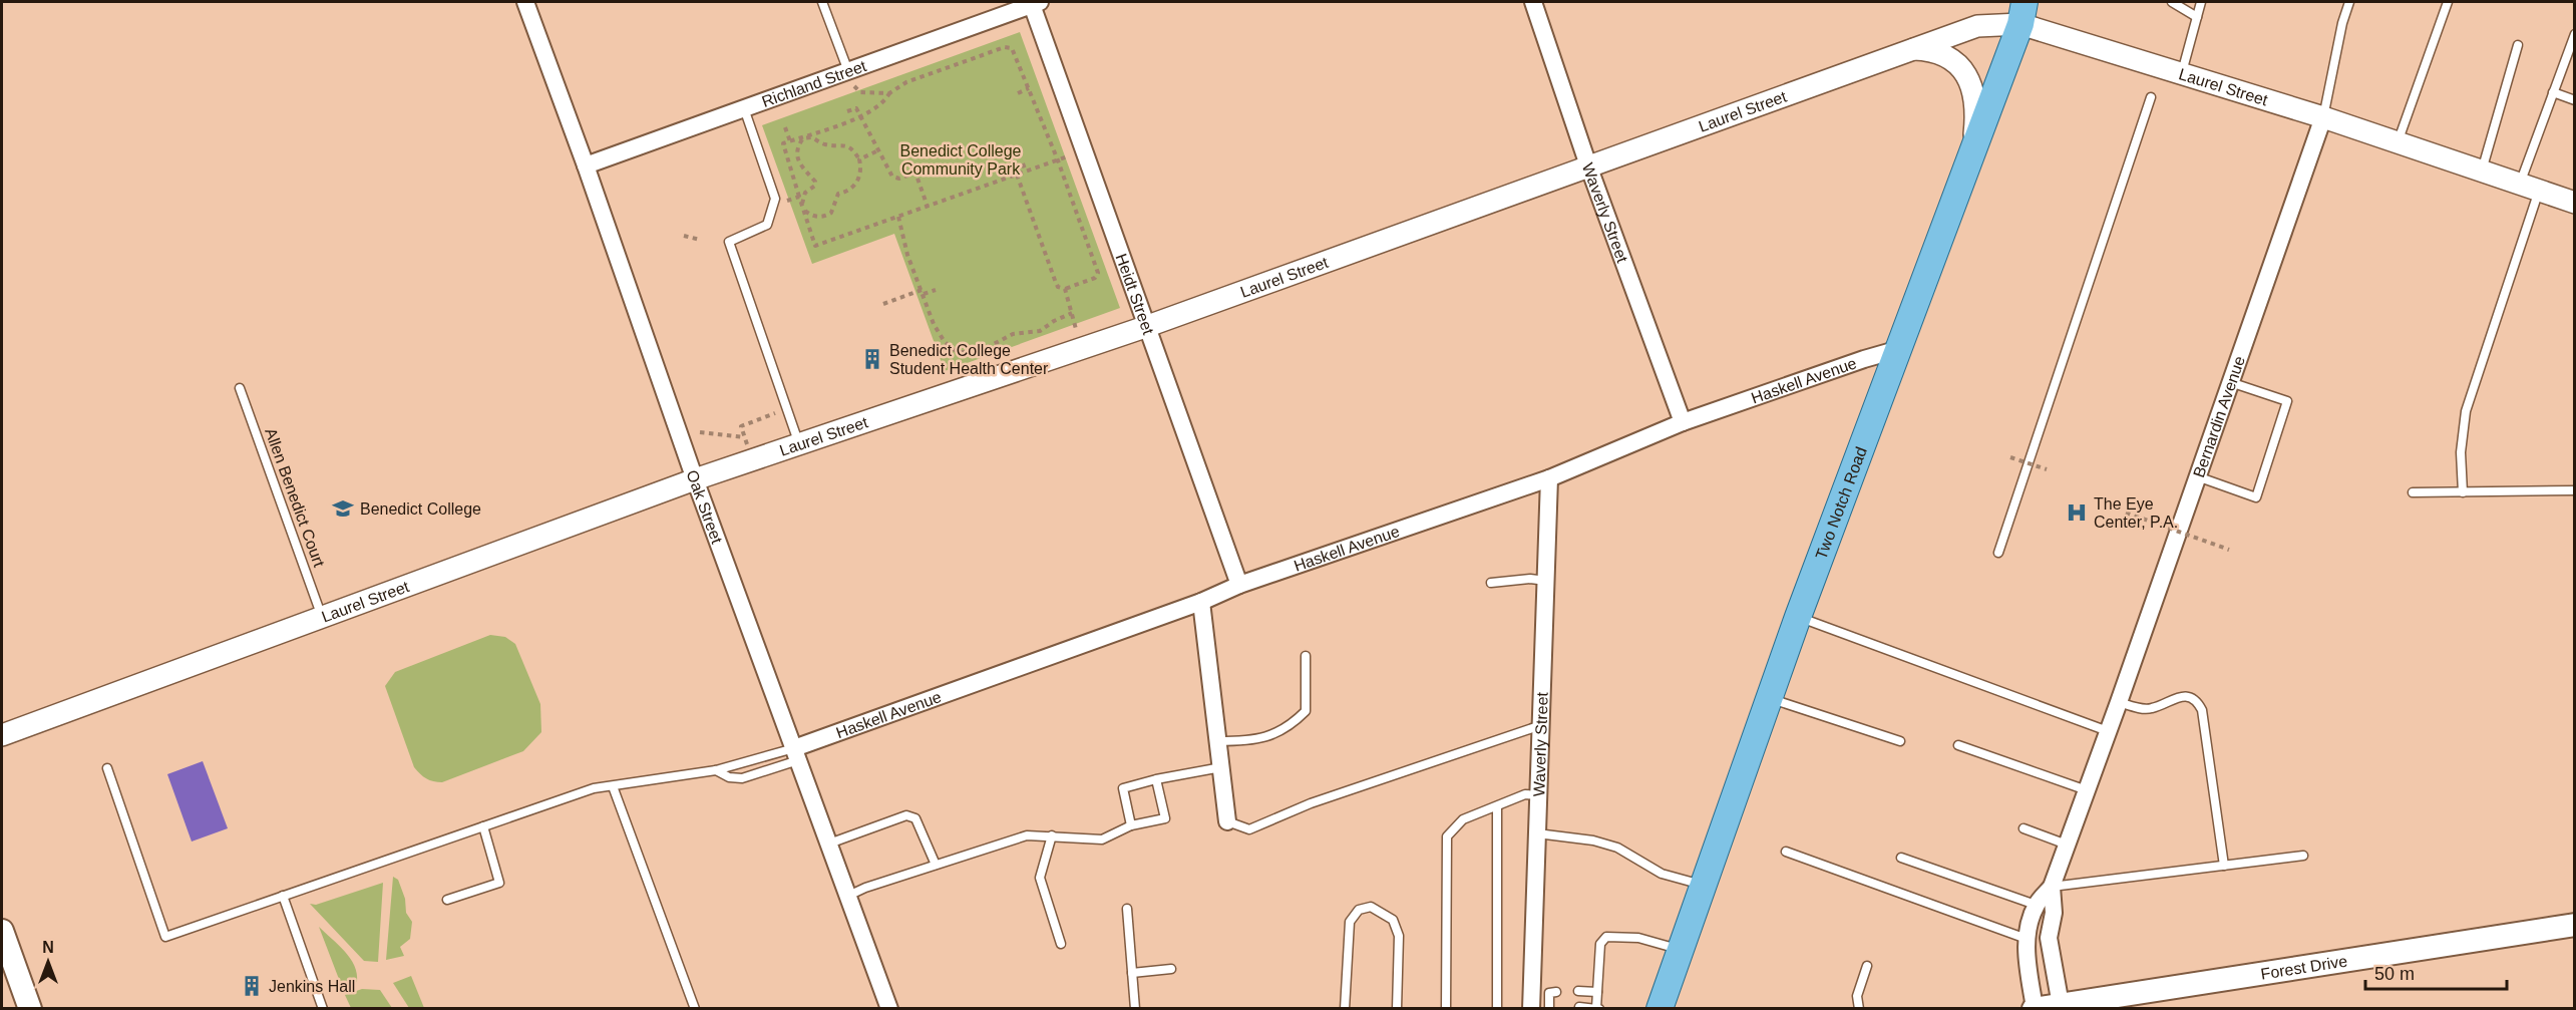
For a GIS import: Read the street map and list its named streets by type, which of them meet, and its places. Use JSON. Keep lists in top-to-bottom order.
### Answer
{
  "streets": {
    "main road": ["Two Notch Road", "Forest Drive"],
    "street": [
      "Richland Street",
      "Laurel Street",
      "Waverly Street",
      "Heidt Street",
      "Haskell Avenue",
      "Bernardin Avenue",
      "Oak Street"
    ],
    "lane": ["Allen Benedict Court"]
  },
  "crossings": [
    ["Richland Street", "Heidt Street"],
    ["Richland Street", "Oak Street"],
    ["Laurel Street", "Waverly Street"],
    ["Laurel Street", "Heidt Street"],
    ["Laurel Street", "Bernardin Avenue"],
    ["Laurel Street", "Allen Benedict Court"],
    ["Laurel Street", "Two Notch Road"],
    ["Laurel Street", "Oak Street"],
    ["Waverly Street", "Haskell Avenue"],
    ["Heidt Street", "Haskell Avenue"],
    ["Haskell Avenue", "Two Notch Road"],
    ["Haskell Avenue", "Oak Street"],
    ["Bernardin Avenue", "Forest Drive"]
  ],
  "parks": ["Benedict College Community Park"],
  "places": {
    "building": ["Benedict College Student Health Center", "Jenkins Hall"],
    "school or university": ["Benedict College"],
    "hospital": ["The Eye Center, P.A."]
  },
  "scale_bar": "50 m",
  "north": "top"
}
